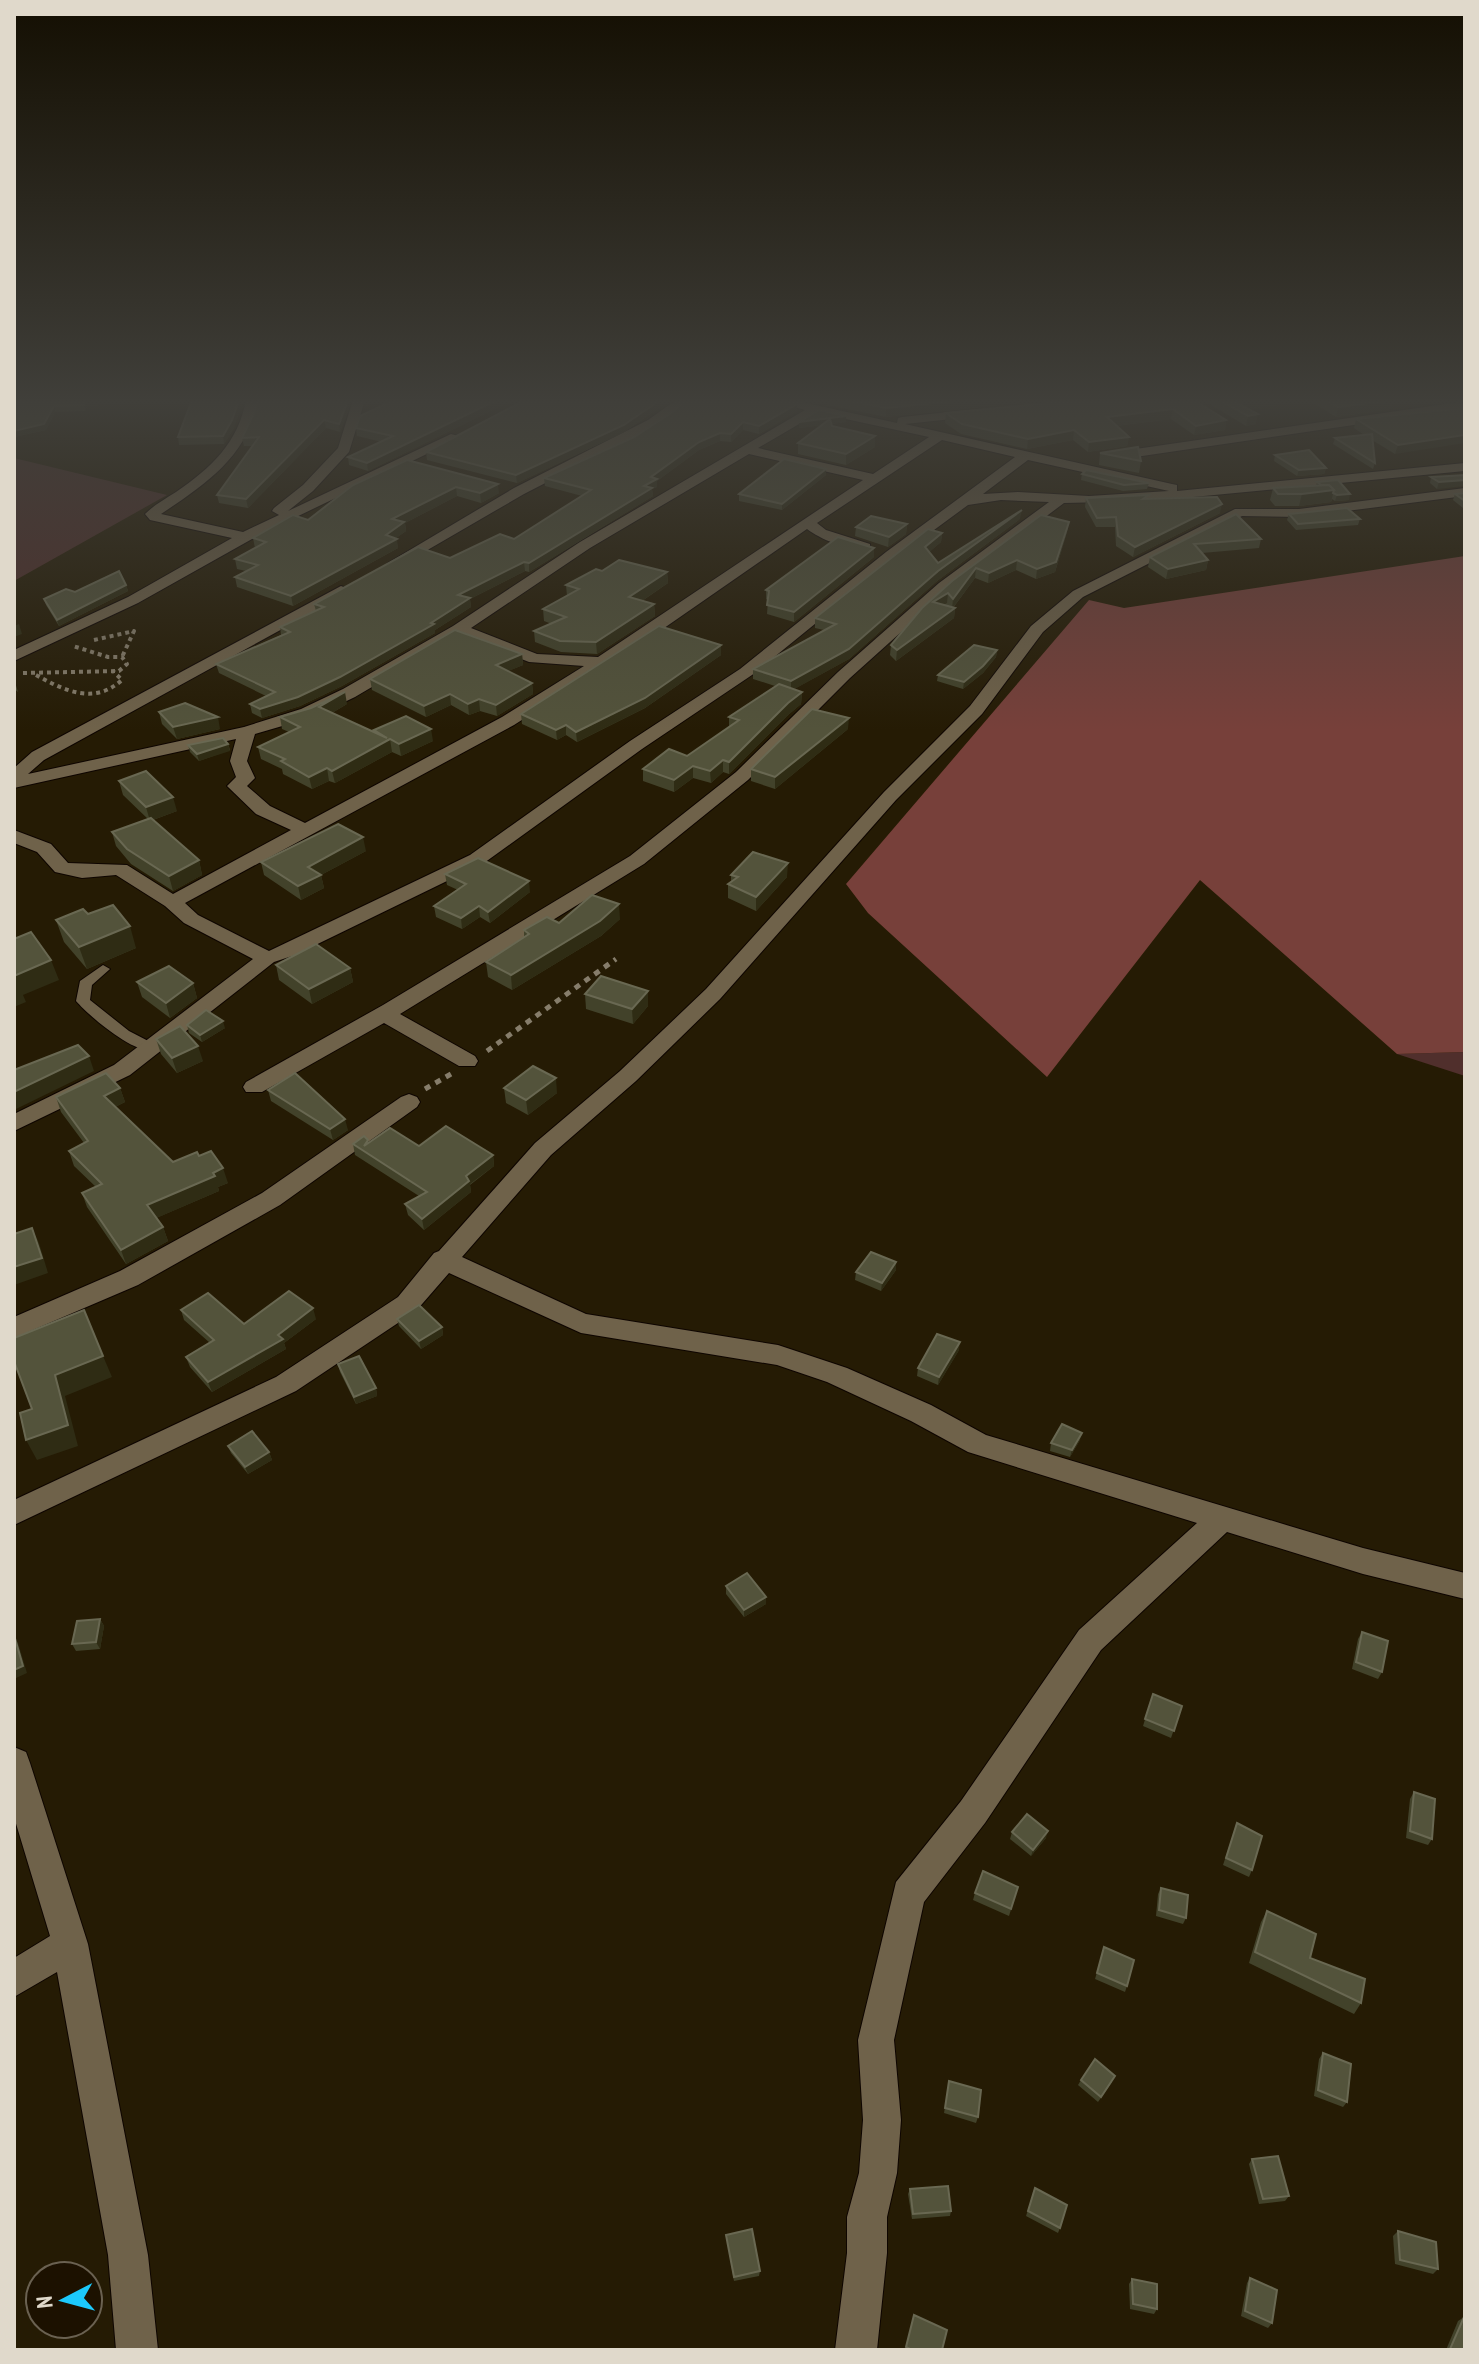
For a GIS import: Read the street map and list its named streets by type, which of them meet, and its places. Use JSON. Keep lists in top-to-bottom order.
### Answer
{
  "north": "left"
}
